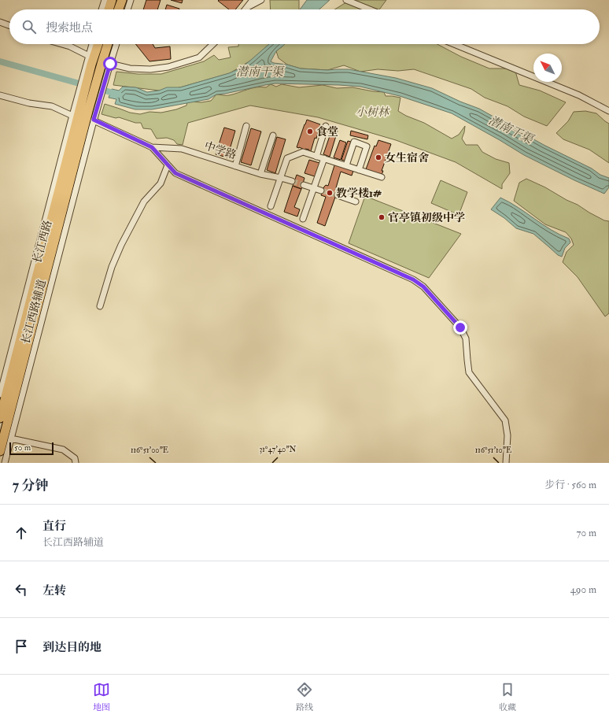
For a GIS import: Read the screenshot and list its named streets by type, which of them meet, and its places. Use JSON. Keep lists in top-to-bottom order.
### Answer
{
  "streets": {
    "highway": ["长江西路"],
    "street": ["中学路", "长江西路辅道"]
  },
  "crossings": [
    ["长江西路", "长江西路辅道"]
  ],
  "water": ["潜南干渠"],
  "parks": ["小树林"],
  "places": [
    "食堂",
    "女生宿舍",
    "教学楼1#",
    "官亭镇初级中学"
  ],
  "scale_bar": "50 m",
  "north": "top left",
  "page": {
    "search": "搜索地点",
    "scale": "50 m",
    "heading": ["7 分钟", "步行 · 560 m"],
    "list": [
      ["直行", "长江西路辅道", "70 m"],
      ["左转", "490 m"],
      "到达目的地"
    ],
    "nav": ["地图", "路线", "收藏"]
  },
  "coordinates": ["31°47'40\"N", "116°51'00\"E", "116°51'10\"E"]
}
